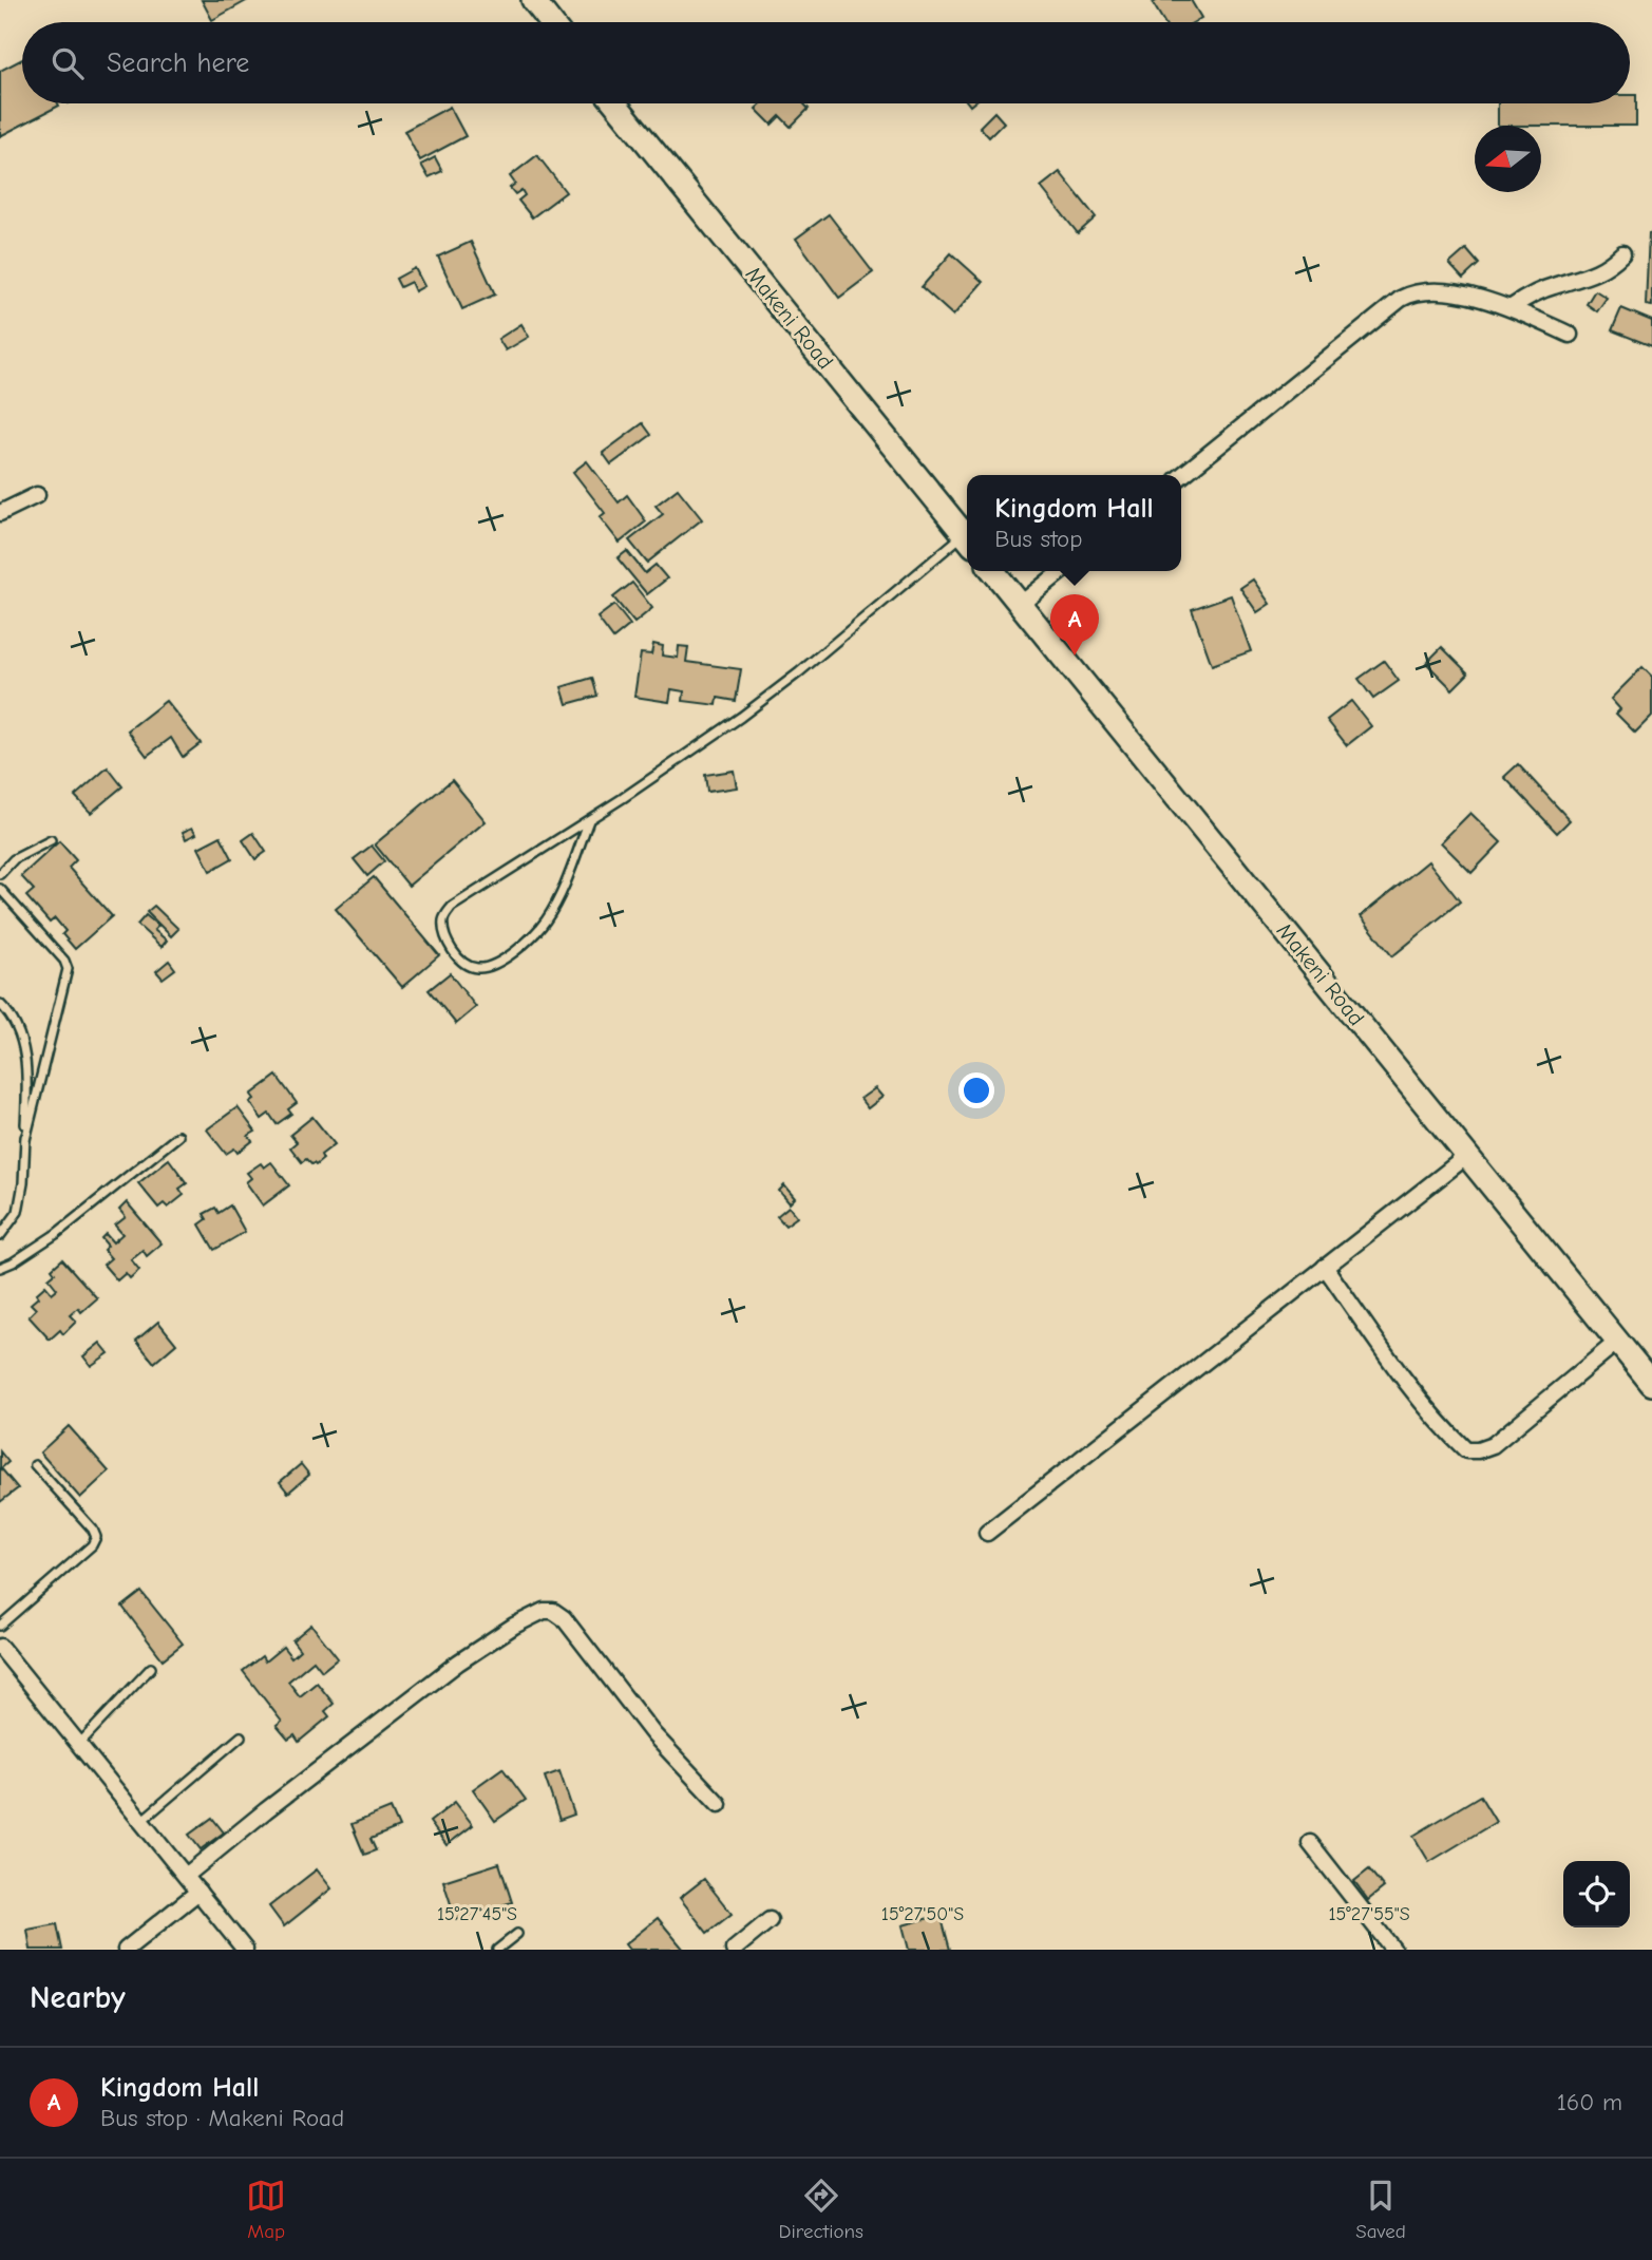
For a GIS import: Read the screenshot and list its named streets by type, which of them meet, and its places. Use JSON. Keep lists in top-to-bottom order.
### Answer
{
  "streets": {
    "main road": ["Makeni Road"]
  },
  "north": "left",
  "page": {
    "search": "Search here",
    "popup": ["Kingdom Hall", "Bus stop"],
    "pins": "A",
    "heading": "Nearby",
    "list": [
      {
        "mark": "A",
        "name": "Kingdom Hall",
        "note": "Bus stop · Makeni Road",
        "value": "160 m"
      }
    ],
    "nav": ["Map", "Directions", "Saved"]
  },
  "coordinates": ["15°27'45\"S", "15°27'50\"S", "15°27'55\"S"]
}
